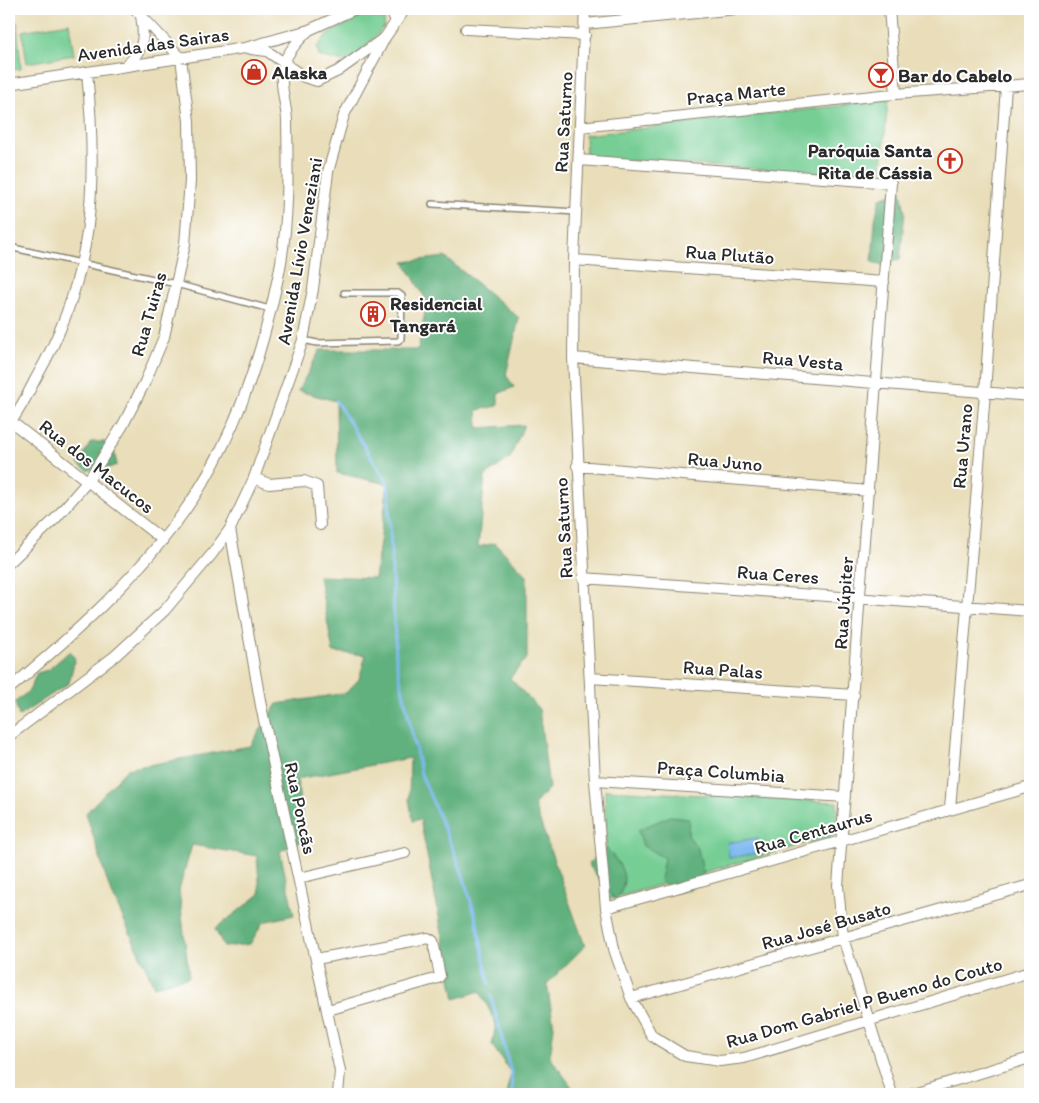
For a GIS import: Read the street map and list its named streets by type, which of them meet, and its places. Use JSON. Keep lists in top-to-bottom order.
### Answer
{
  "streets": {
    "street": [
      "Avenida das Sairas",
      "Praça Marte",
      "Rua Saturno",
      "Avenida Lívio Veneziani",
      "Rua Plutão",
      "Rua Tuiras",
      "Rua Vesta",
      "Rua Urano",
      "Rua Juno",
      "Rua dos Macucos",
      "Rua Ceres",
      "Rua Júpiter",
      "Rua Palas",
      "Praça Columbia",
      "Rua Poncãs",
      "Rua Centaurus",
      "Rua José Busato",
      "Rua Dom Gabriel P Bueno do Couto"
    ]
  },
  "crossings": [
    ["Avenida das Sairas", "Rua Tuiras"],
    ["Praça Marte", "Rua Saturno"],
    ["Praça Marte", "Rua Urano"],
    ["Rua Saturno", "Rua Plutão"],
    ["Rua Saturno", "Rua Vesta"],
    ["Rua Saturno", "Rua Juno"],
    ["Rua Saturno", "Rua Ceres"],
    ["Rua Saturno", "Rua Júpiter"],
    ["Rua Saturno", "Rua Palas"],
    ["Rua Saturno", "Praça Columbia"],
    ["Rua Saturno", "Rua Centaurus"],
    ["Rua Saturno", "Rua José Busato"],
    ["Rua Saturno", "Rua Dom Gabriel P Bueno do Couto"],
    ["Avenida Lívio Veneziani", "Rua Poncãs"],
    ["Rua Plutão", "Rua Júpiter"],
    ["Rua Tuiras", "Rua dos Macucos"],
    ["Rua Vesta", "Rua Urano"],
    ["Rua Vesta", "Rua Júpiter"],
    ["Rua Urano", "Rua Ceres"],
    ["Rua Urano", "Rua Centaurus"],
    ["Rua Juno", "Rua Júpiter"],
    ["Rua Ceres", "Rua Júpiter"],
    ["Rua Júpiter", "Rua Palas"],
    ["Rua Júpiter", "Praça Columbia"],
    ["Rua Júpiter", "Rua Centaurus"],
    ["Rua Júpiter", "Rua José Busato"],
    ["Rua Júpiter", "Rua Dom Gabriel P Bueno do Couto"]
  ],
  "places": {
    "shop": ["Alaska"],
    "bar": ["Bar do Cabelo"],
    "church": ["Paróquia Santa Rita de Cássia"],
    "building": ["Residencial Tangará"]
  }
}
